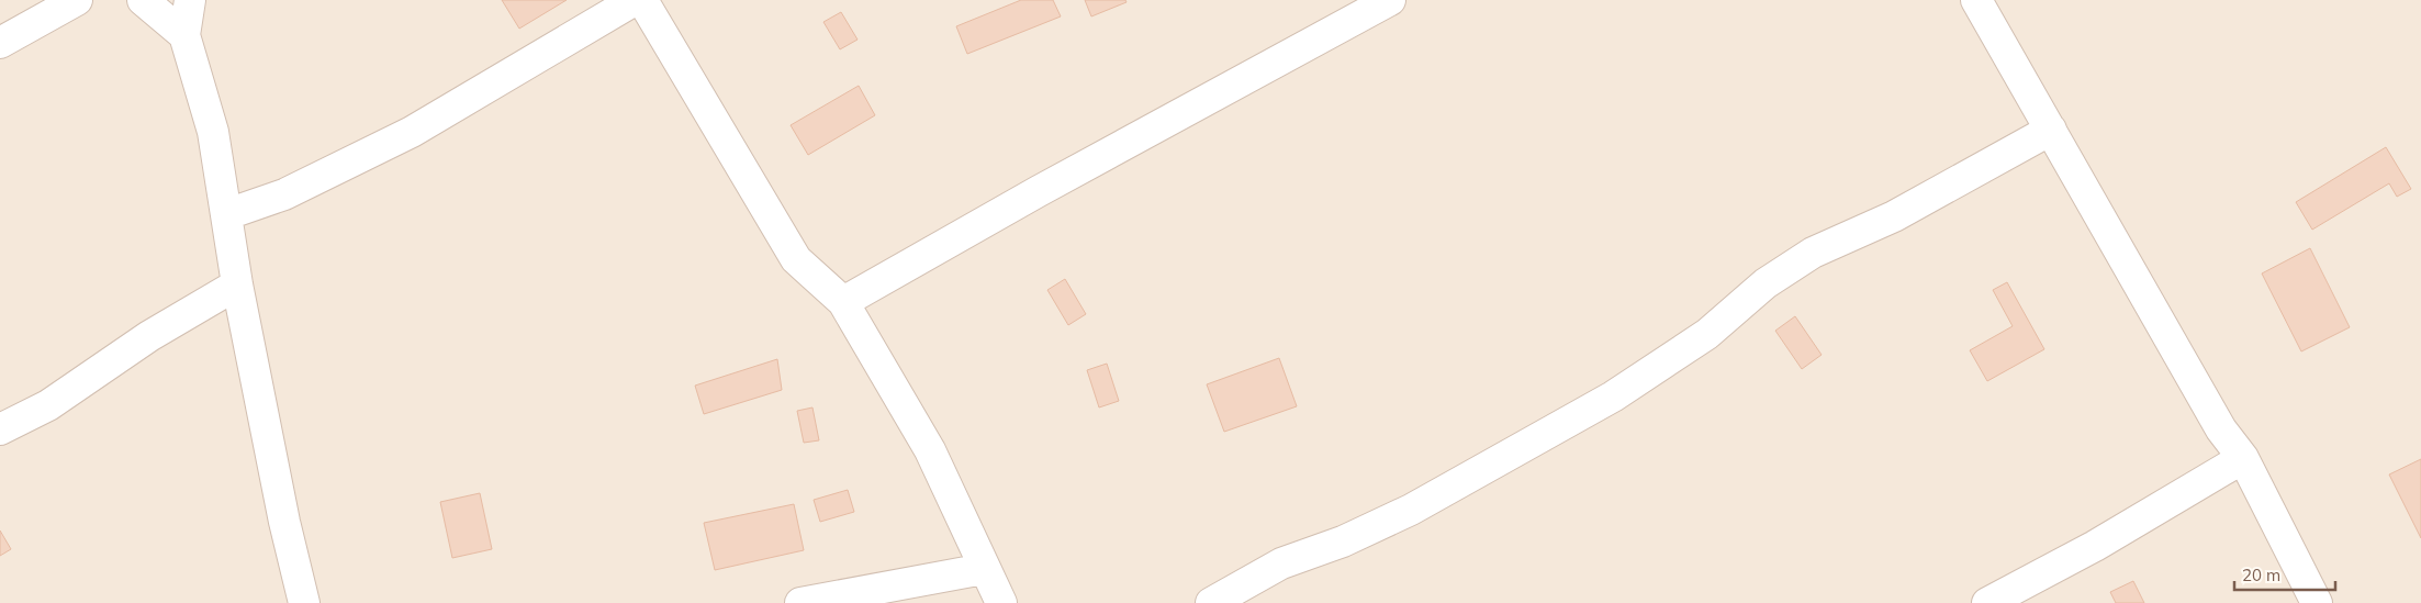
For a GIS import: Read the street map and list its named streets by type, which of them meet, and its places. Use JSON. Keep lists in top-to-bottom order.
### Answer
{
  "scale_bar": "20 m"
}
